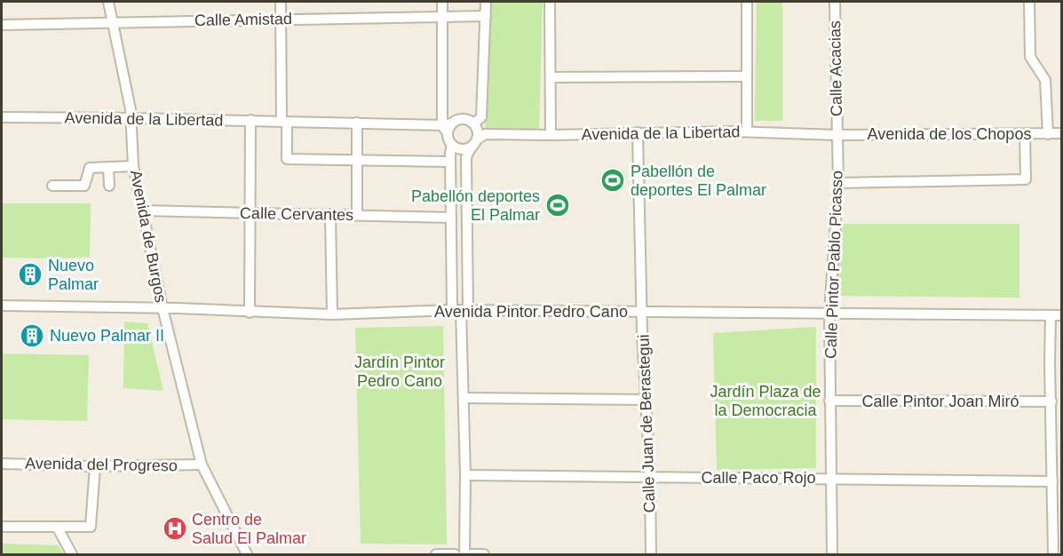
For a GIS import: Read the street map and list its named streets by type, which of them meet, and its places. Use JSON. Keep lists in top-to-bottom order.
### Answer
{
  "streets": {
    "street": [
      "Calle Amistad",
      "Calle Acacias",
      "Avenida de la Libertad",
      "Avenida de los Chopos",
      "Calle Cervantes",
      "Avenida de Burgos",
      "Calle Pintor Pablo Picasso",
      "Avenida Pintor Pedro Cano",
      "Calle Pintor Joan Miró",
      "Calle Juan de Berastegui",
      "Avenida del Progreso",
      "Calle Paco Rojo"
    ]
  },
  "crossings": [
    ["Calle Amistad", "Avenida de Burgos"],
    ["Calle Acacias", "Avenida de la Libertad"],
    ["Calle Acacias", "Avenida de los Chopos"],
    ["Calle Acacias", "Calle Pintor Pablo Picasso"],
    ["Avenida de la Libertad", "Avenida de los Chopos"],
    ["Avenida de la Libertad", "Avenida de Burgos"],
    ["Avenida de la Libertad", "Calle Pintor Pablo Picasso"],
    ["Avenida de la Libertad", "Calle Juan de Berastegui"],
    ["Avenida de los Chopos", "Calle Pintor Pablo Picasso"],
    ["Calle Cervantes", "Avenida de Burgos"],
    ["Avenida de Burgos", "Avenida Pintor Pedro Cano"],
    ["Avenida de Burgos", "Avenida del Progreso"],
    ["Calle Pintor Pablo Picasso", "Avenida Pintor Pedro Cano"],
    ["Calle Pintor Pablo Picasso", "Calle Pintor Joan Miró"],
    ["Calle Pintor Pablo Picasso", "Calle Paco Rojo"],
    ["Avenida Pintor Pedro Cano", "Calle Juan de Berastegui"],
    ["Calle Juan de Berastegui", "Calle Paco Rojo"]
  ],
  "parks": ["Jardín Pintor Pedro Cano", "Jardín Plaza de la Democracia"],
  "places": {
    "sports": ["Pabellón de deportes El Palmar", "Pabellón deportes El Palmar"],
    "building": ["Nuevo Palmar", "Nuevo Palmar II"],
    "hospital": ["Centro de Salud El Palmar"]
  }
}
